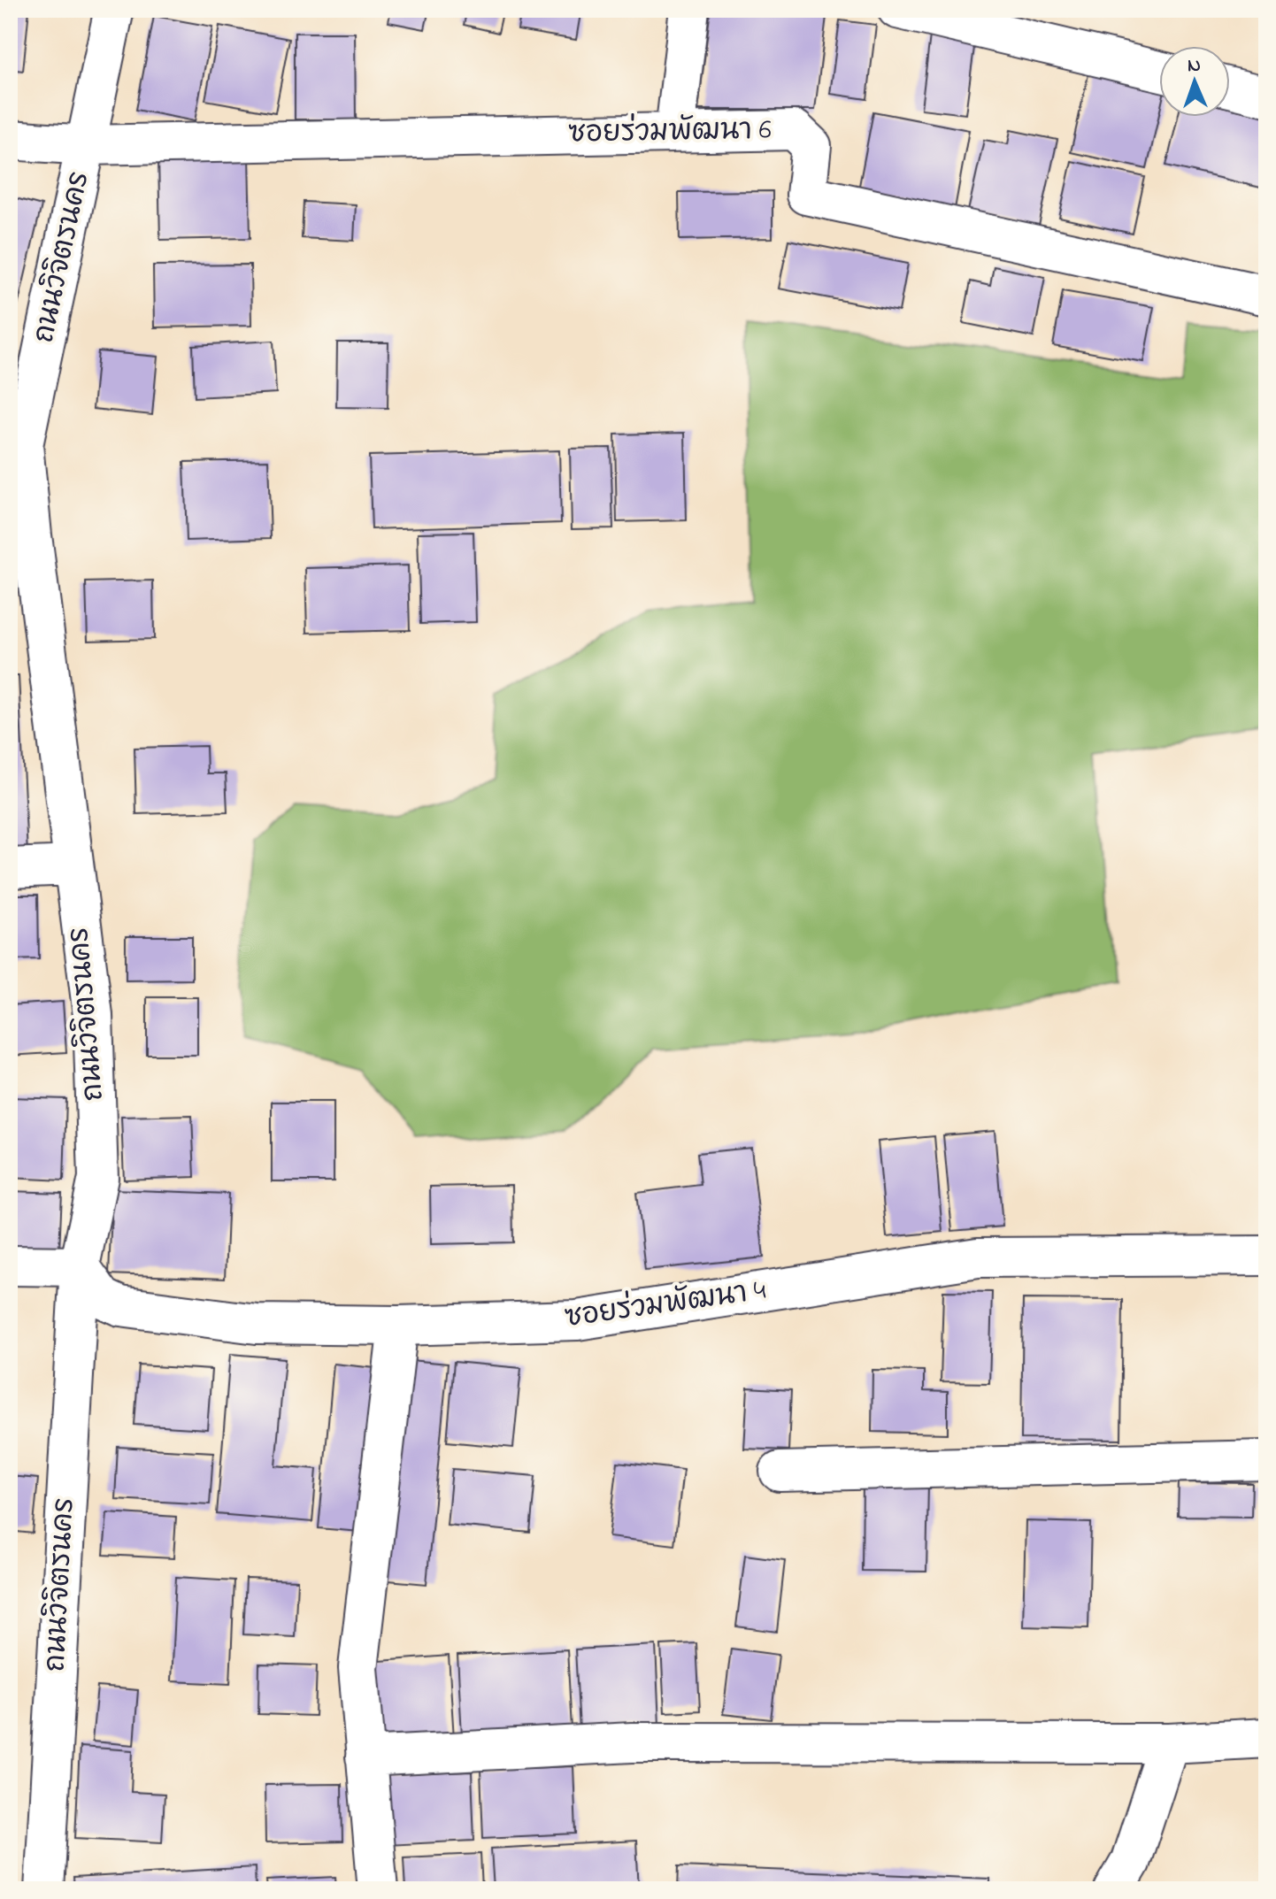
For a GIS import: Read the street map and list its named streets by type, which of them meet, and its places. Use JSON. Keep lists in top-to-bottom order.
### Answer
{
  "streets": {
    "street": ["ซอยร่วมพัฒนา 6", "ถนนวิจิตรนคร", "ซอยร่วมพัฒนา 4"]
  },
  "crossings": [
    ["ซอยร่วมพัฒนา 6", "ถนนวิจิตรนคร"],
    ["ถนนวิจิตรนคร", "ซอยร่วมพัฒนา 4"]
  ],
  "north": "top"
}
